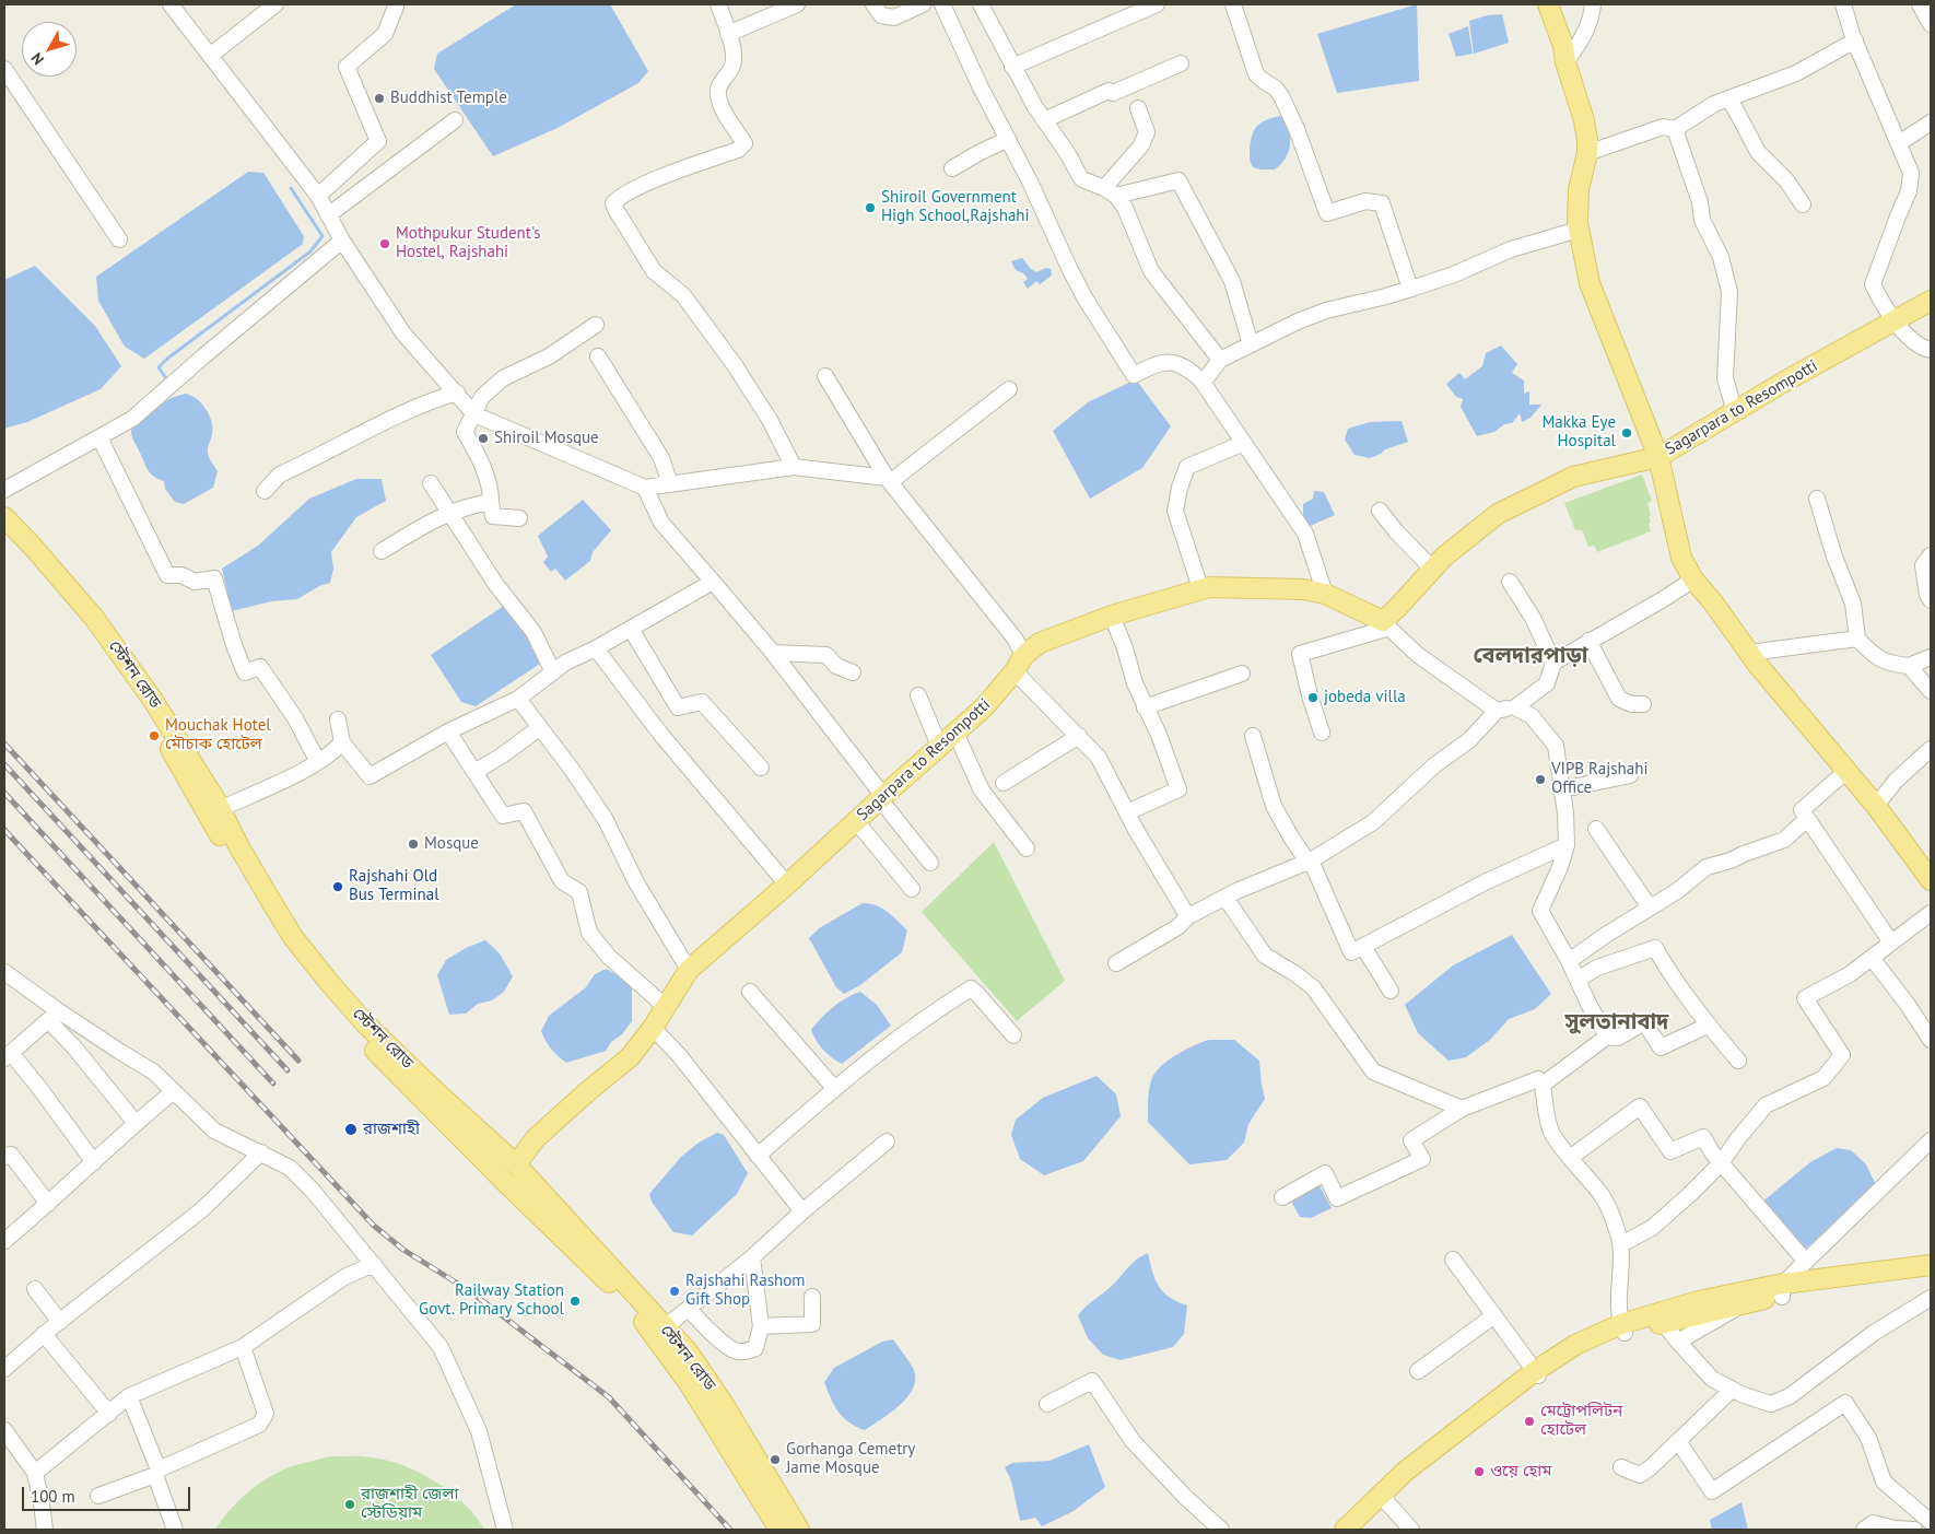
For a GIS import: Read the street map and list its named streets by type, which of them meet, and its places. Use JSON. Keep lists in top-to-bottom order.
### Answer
{
  "streets": {
    "main road": ["Sagarpara to Resompotti", "স্টেশন রোড"]
  },
  "crossings": [
    ["Sagarpara to Resompotti", "স্টেশন রোড"]
  ],
  "districts": ["বেলদারপাড়া", "সুলতানাবাদ"],
  "places": [
    "Buddhist Temple",
    "Shiroil Government High School,Rajshahi",
    "Mothpukur Student's Hostel, Rajshahi",
    "Makka Eye Hospital",
    "Shiroil Mosque",
    "jobeda villa",
    "Mouchak Hotel মৌচাক হোটেল",
    "VIPB Rajshahi Office",
    "Mosque",
    "Rajshahi Old Bus Terminal",
    "রাজশাহী",
    "Rajshahi Rashom Gift Shop",
    "Railway Station Govt. Primary School",
    "মেট্রোপলিটন হোটেল",
    "Gorhanga Cemetry Jame Mosque",
    "ওয়ে হোম",
    "রাজশাহী জেলা স্টেডিয়াম"
  ],
  "scale_bar": "100 m",
  "north": "bottom left"
}
